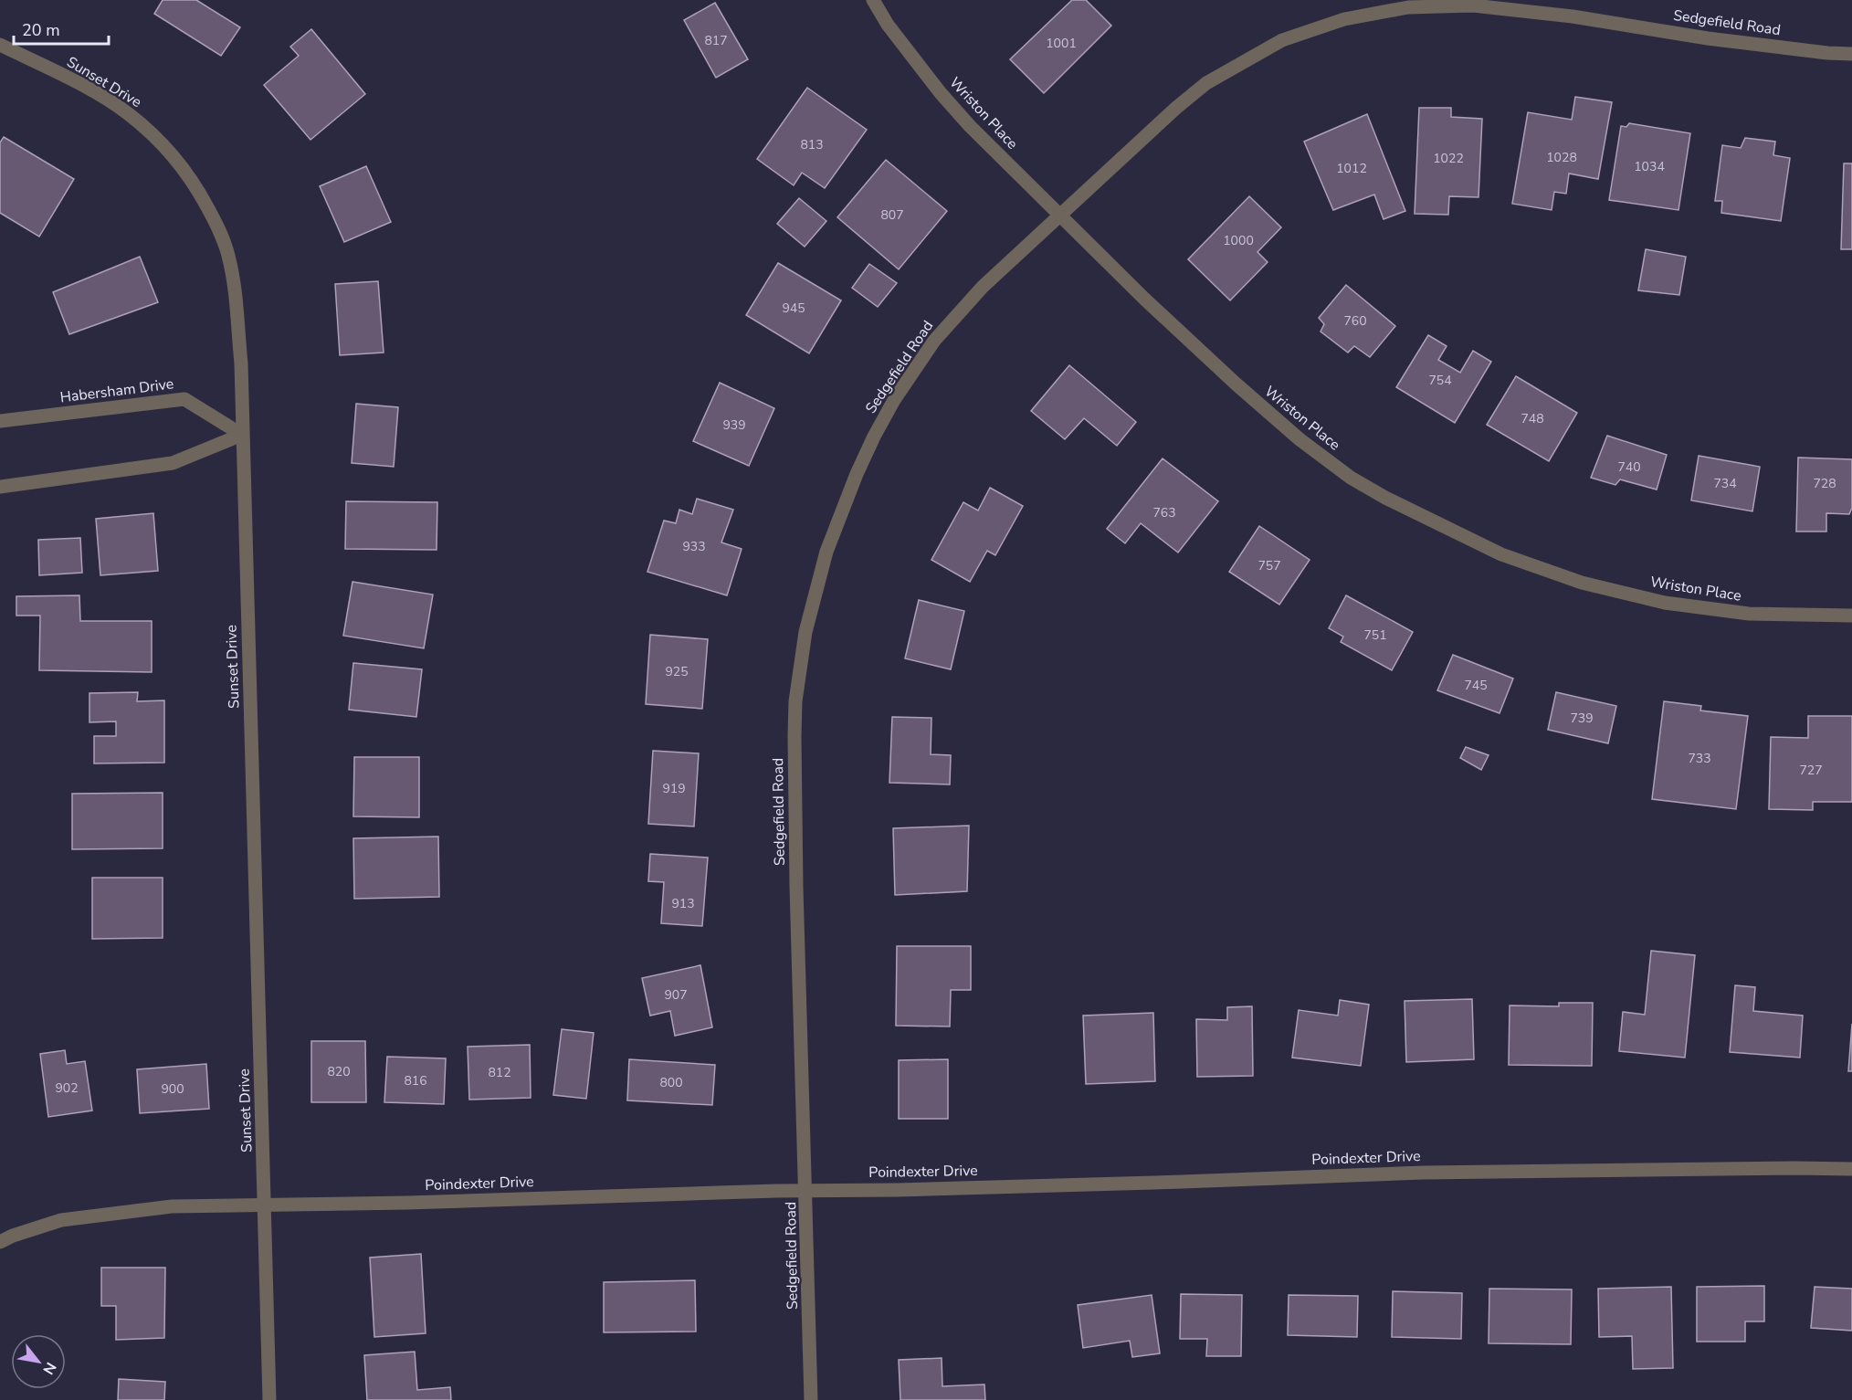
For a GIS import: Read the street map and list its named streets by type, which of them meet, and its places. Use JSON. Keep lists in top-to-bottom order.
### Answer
{
  "streets": {
    "street": [
      "Sedgefield Road",
      "Sunset Drive",
      "Wriston Place",
      "Habersham Drive",
      "Poindexter Drive"
    ]
  },
  "crossings": [
    ["Sedgefield Road", "Wriston Place"],
    ["Sedgefield Road", "Poindexter Drive"],
    ["Sunset Drive", "Habersham Drive"],
    ["Sunset Drive", "Poindexter Drive"]
  ],
  "house_numbers": [
    "817",
    "1001",
    "813",
    "1028",
    "1022",
    "1034",
    "1012",
    "807",
    "1000",
    "945",
    "760",
    "754",
    "748",
    "939",
    "740",
    "734",
    "728",
    "763",
    "933",
    "757",
    "751",
    "925",
    "745",
    "739",
    "733",
    "727",
    "919",
    "913",
    "907",
    "820",
    "812",
    "816",
    "800",
    "902",
    "900"
  ],
  "scale_bar": "20 m",
  "north": "bottom right"
}
